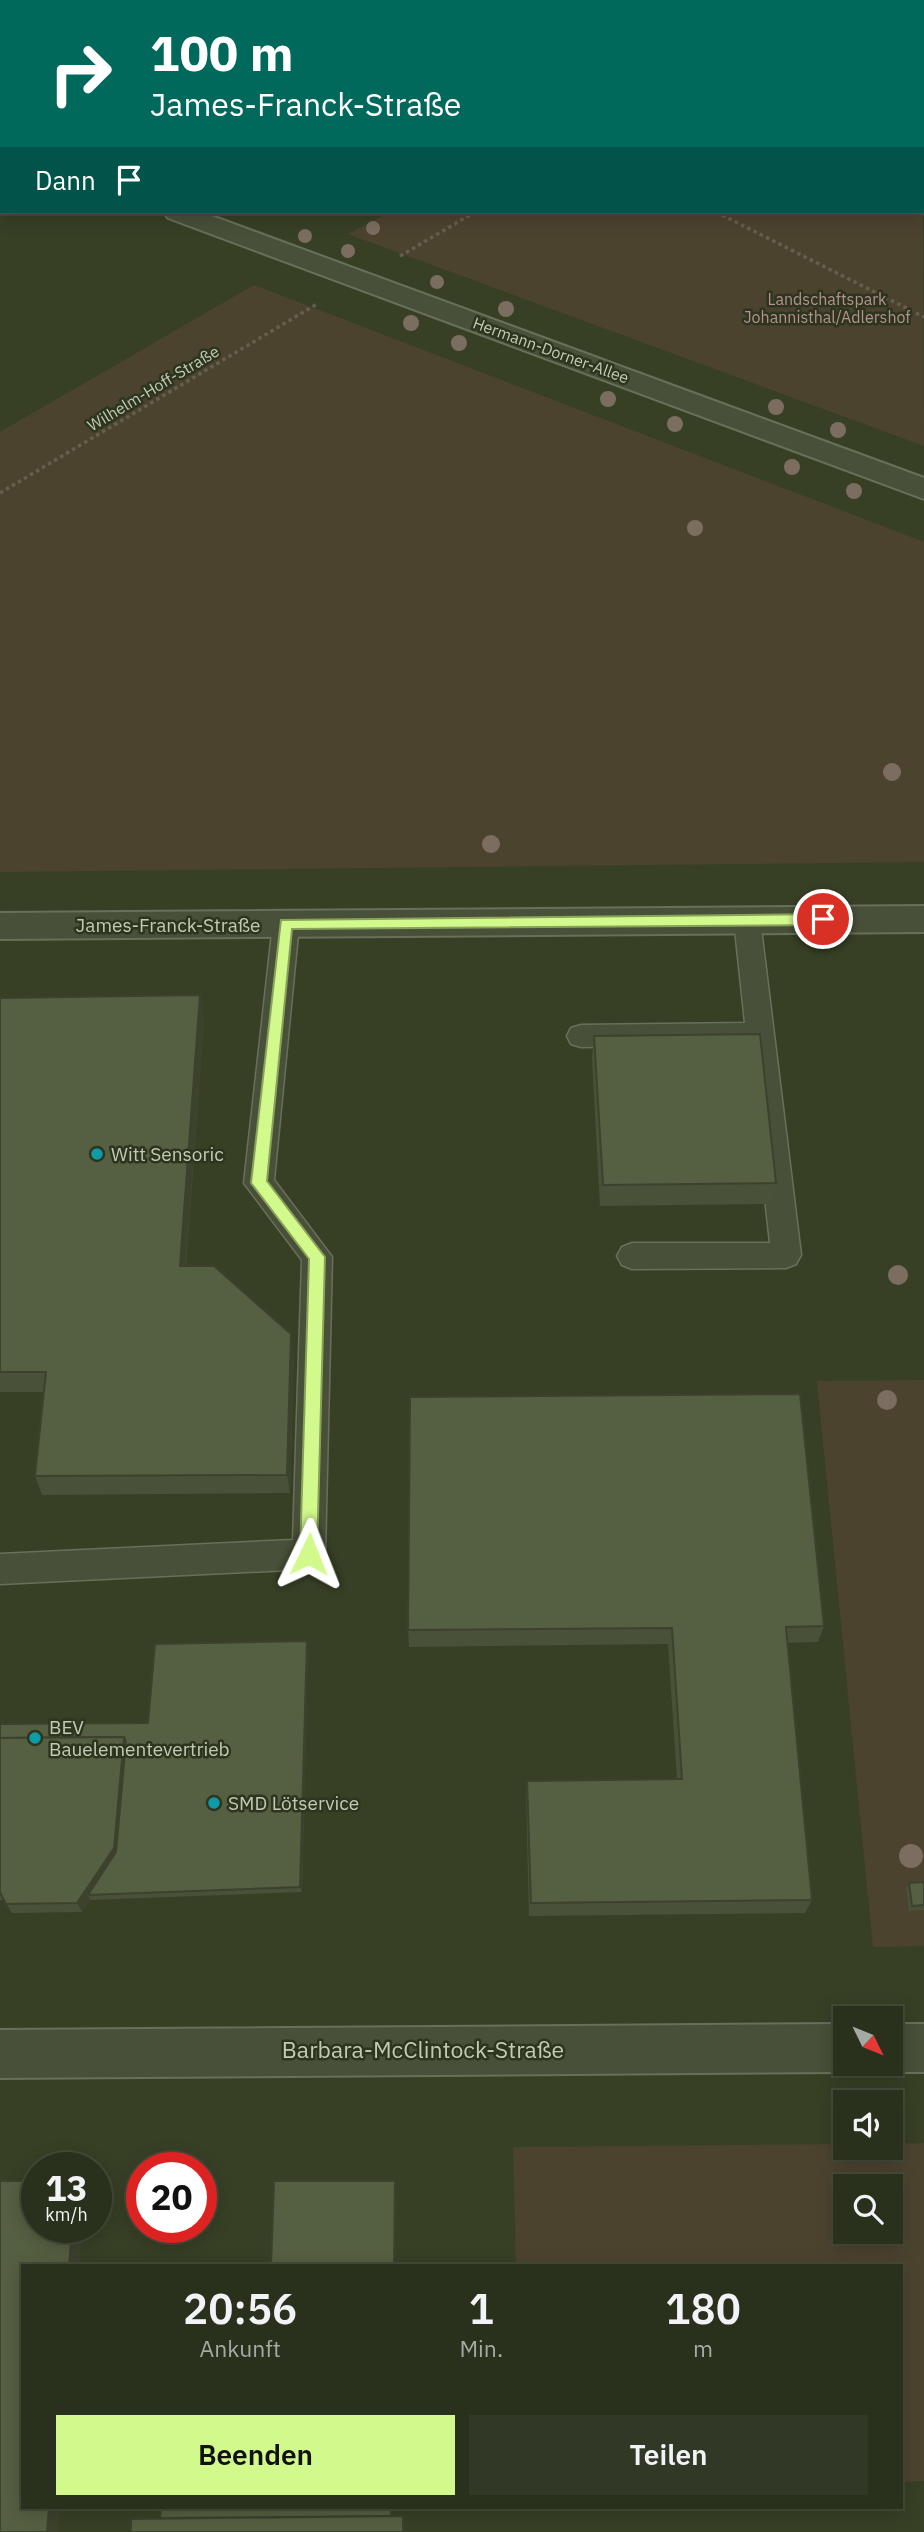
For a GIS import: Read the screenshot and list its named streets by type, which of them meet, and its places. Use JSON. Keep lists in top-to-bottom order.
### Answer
{
  "streets": {
    "street": ["Hermann-Dorner-Allee", "James-Franck-Straße", "Barbara-McClintock-Straße"],
    "path": ["Wilhelm-Hoff-Straße"]
  },
  "parks": ["Landschaftspark Johannisthal/Adlershof"],
  "places": ["Witt Sensoric", "BEV Bauelementevertrieb", "SMD Lötservice"],
  "north": "bottom right",
  "page": {
    "turn": ["100 m", "James-Franck-Straße"],
    "then": "Dann",
    "speed": "13 km/h",
    "limit": "20",
    "eta": [
      "20:56",
      "Ankunft",
      "1",
      "Min.",
      "180",
      "m"
    ],
    "buttons": ["Beenden", "Teilen"]
  }
}
